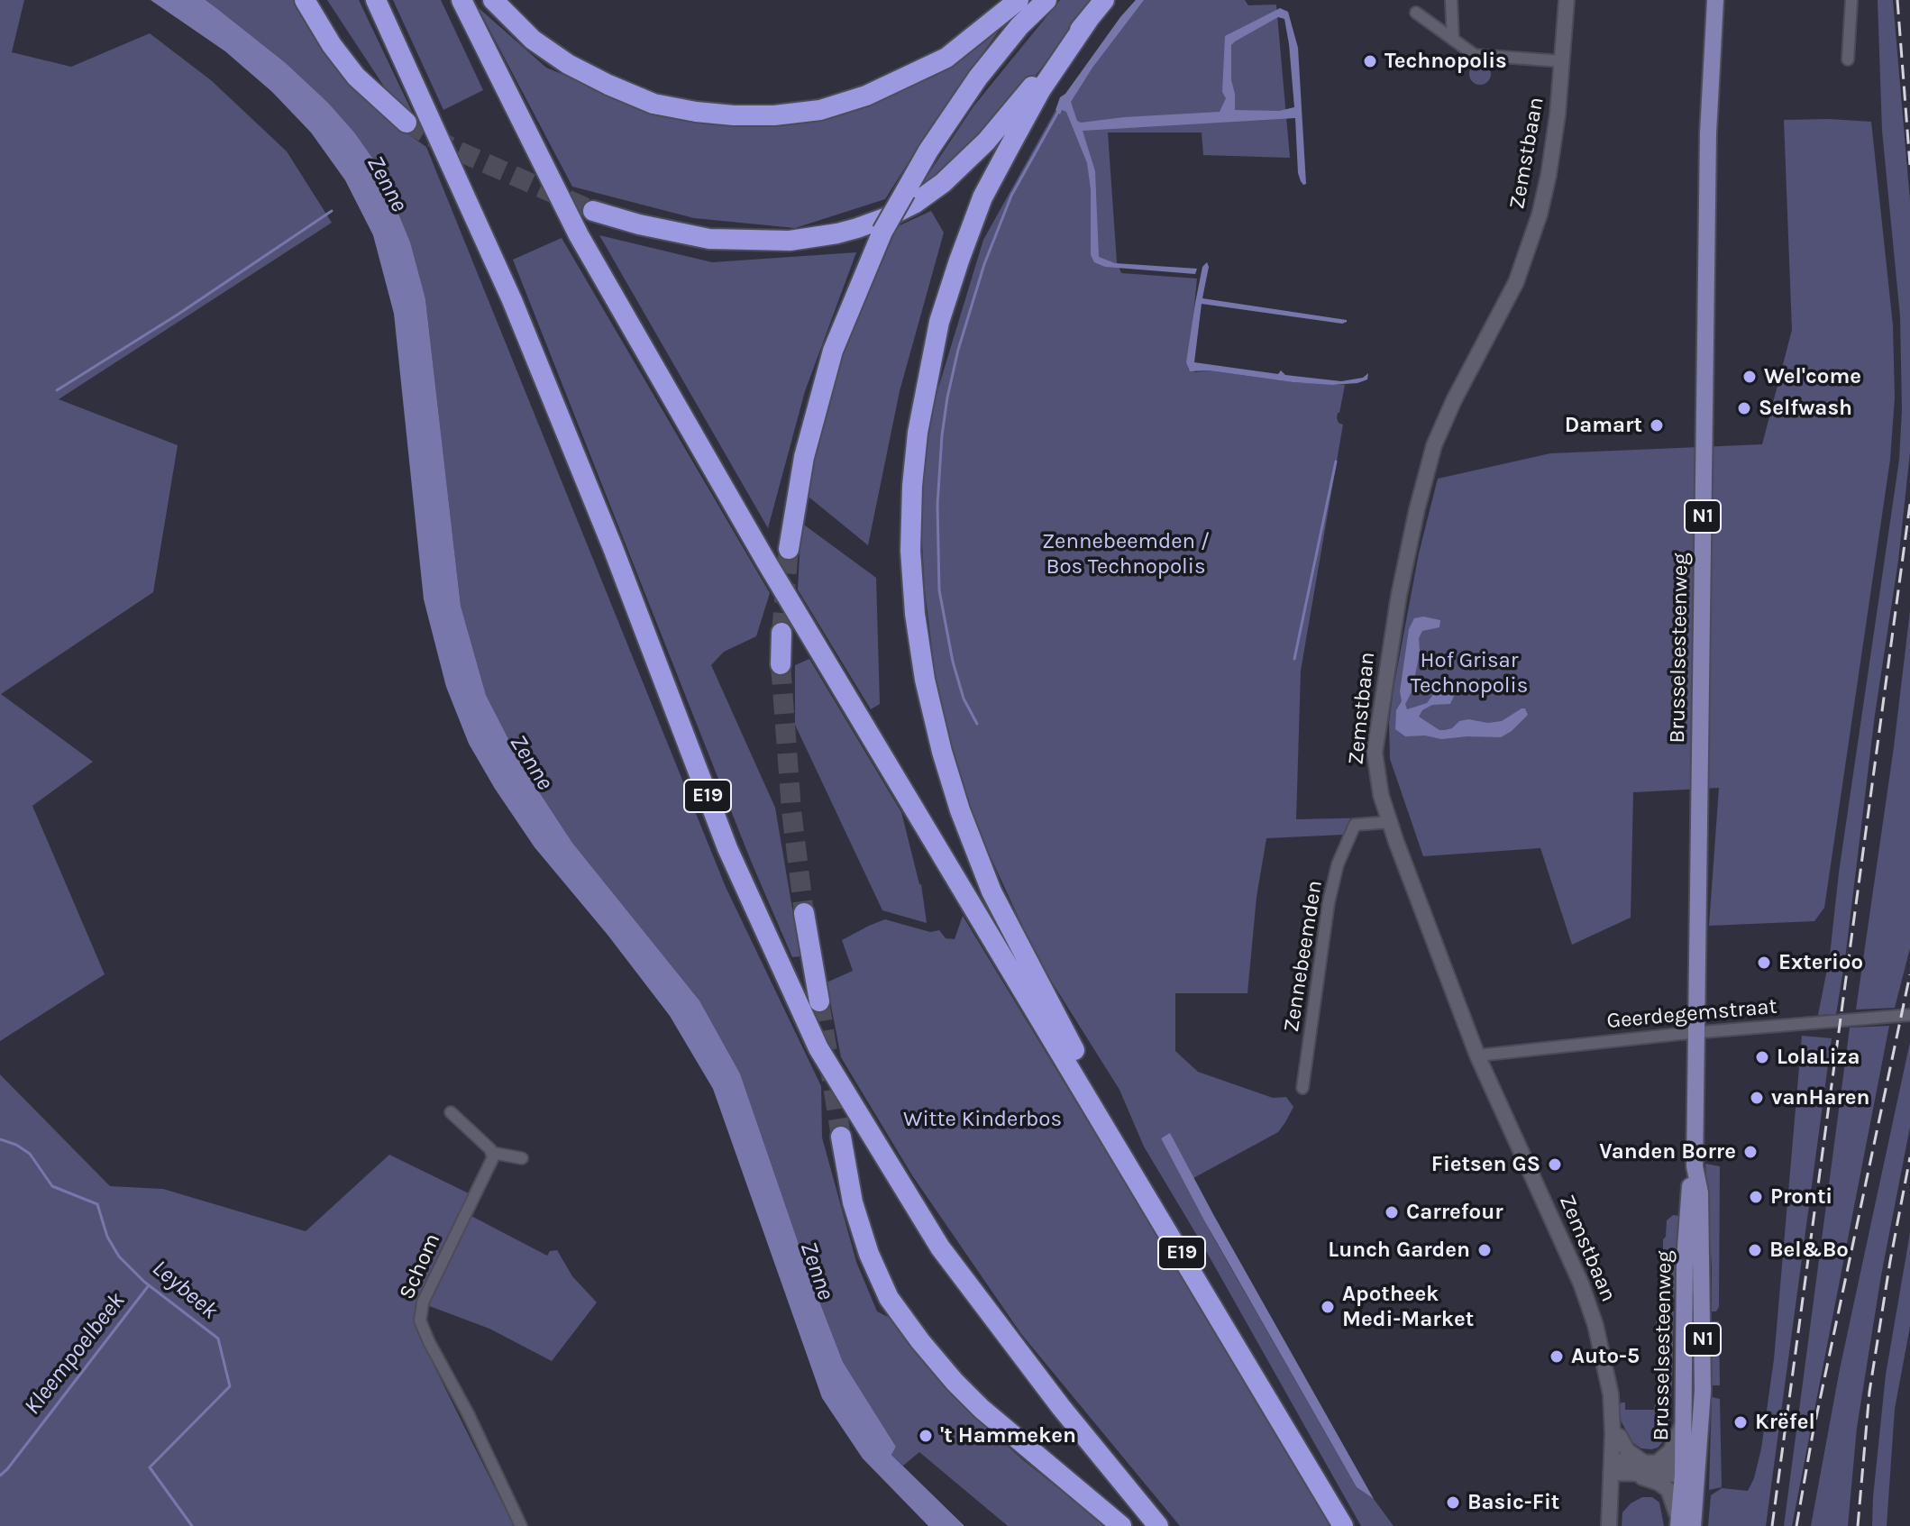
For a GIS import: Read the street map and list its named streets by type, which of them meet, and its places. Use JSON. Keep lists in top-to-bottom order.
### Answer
{
  "streets": {
    "highway": ["E19"],
    "main road": ["N1", "Brusselsesteenweg"],
    "street": [
      "Zemstbaan",
      "Zennebeemden",
      "Geerdegemstraat",
      "Schom"
    ]
  },
  "crossings": [
    ["Zemstbaan", "Zennebeemden"],
    ["Zemstbaan", "Geerdegemstraat"],
    ["Brusselsesteenweg", "Geerdegemstraat"]
  ],
  "water": ["Zenne", "Leybeek", "Kleempoelbeek"],
  "parks": ["Zennebeemden / Bos Technopolis", "Hof Grisar Technopolis", "Witte Kinderbos"],
  "places": [
    "Technopolis",
    "Wel'come",
    "Selfwash",
    "Damart",
    "Exterioo",
    "LolaLiza",
    "vanHaren",
    "Vanden Borre",
    "Fietsen GS",
    "Pronti",
    "Carrefour",
    "Lunch Garden",
    "Bel&Bo",
    "Apotheek Medi-Market",
    "Auto-5",
    "Krëfel",
    "'t Hammeken",
    "Basic-Fit"
  ]
}
